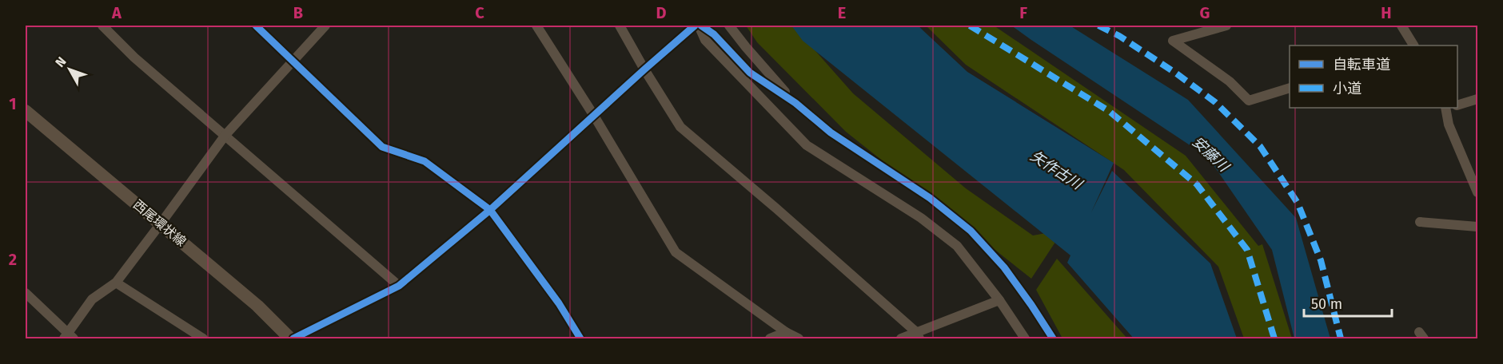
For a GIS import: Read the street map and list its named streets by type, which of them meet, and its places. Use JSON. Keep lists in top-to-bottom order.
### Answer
{
  "streets": {
    "main road": ["西尾環状線"]
  },
  "water": ["安藤川", "矢作古川"],
  "legend": ["自転車道", "小道"],
  "scale_bar": "50 m",
  "north": "top left",
  "grid": {
    "columns": [
      "A",
      "B",
      "C",
      "D",
      "E",
      "F",
      "G",
      "H"
    ],
    "rows": ["1", "2"]
  }
}
